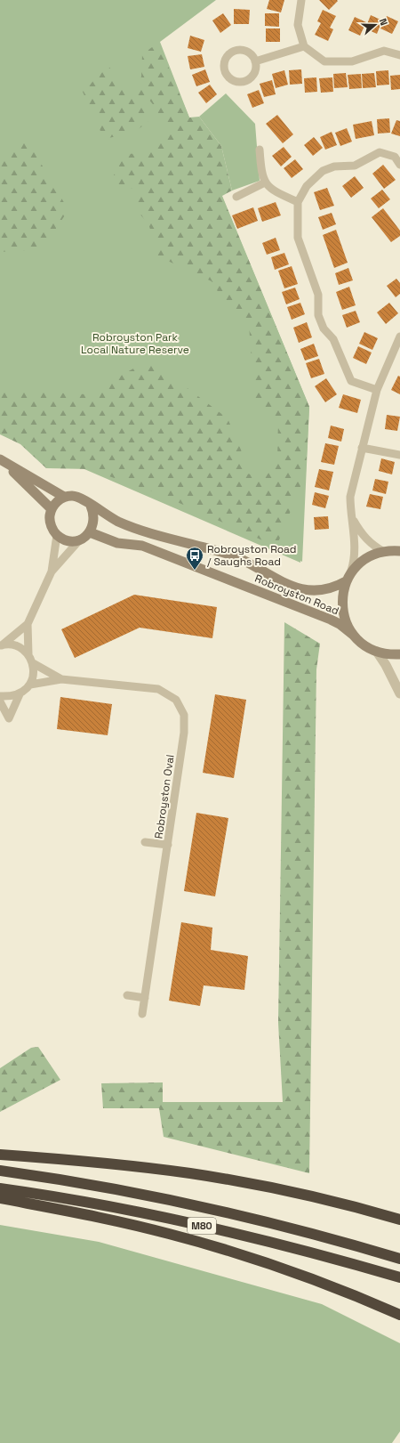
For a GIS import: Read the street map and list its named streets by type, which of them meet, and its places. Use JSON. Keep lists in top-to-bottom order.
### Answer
{
  "streets": {
    "highway": ["M80"],
    "main road": ["Robroyston Road"],
    "street": ["Robroyston Oval"]
  },
  "parks": ["Robroyston Park Local Nature Reserve"],
  "places": {
    "bus stop": ["Robroyston Road / Saughs Road"]
  },
  "north": "right"
}
